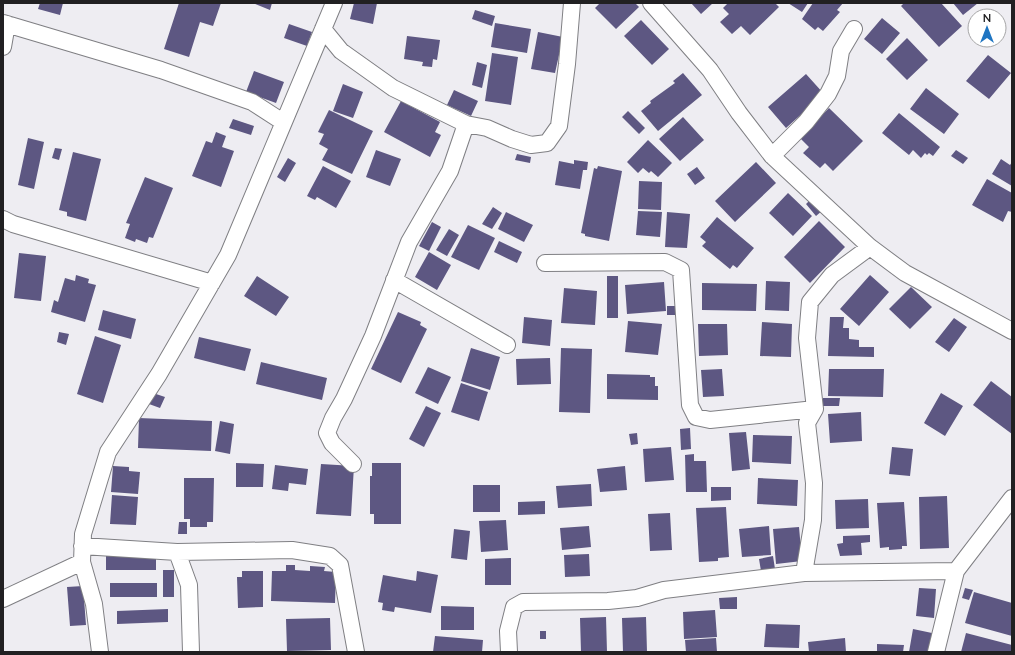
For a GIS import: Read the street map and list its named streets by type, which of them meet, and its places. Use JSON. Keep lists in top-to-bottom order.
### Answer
{
  "north": "top"
}
